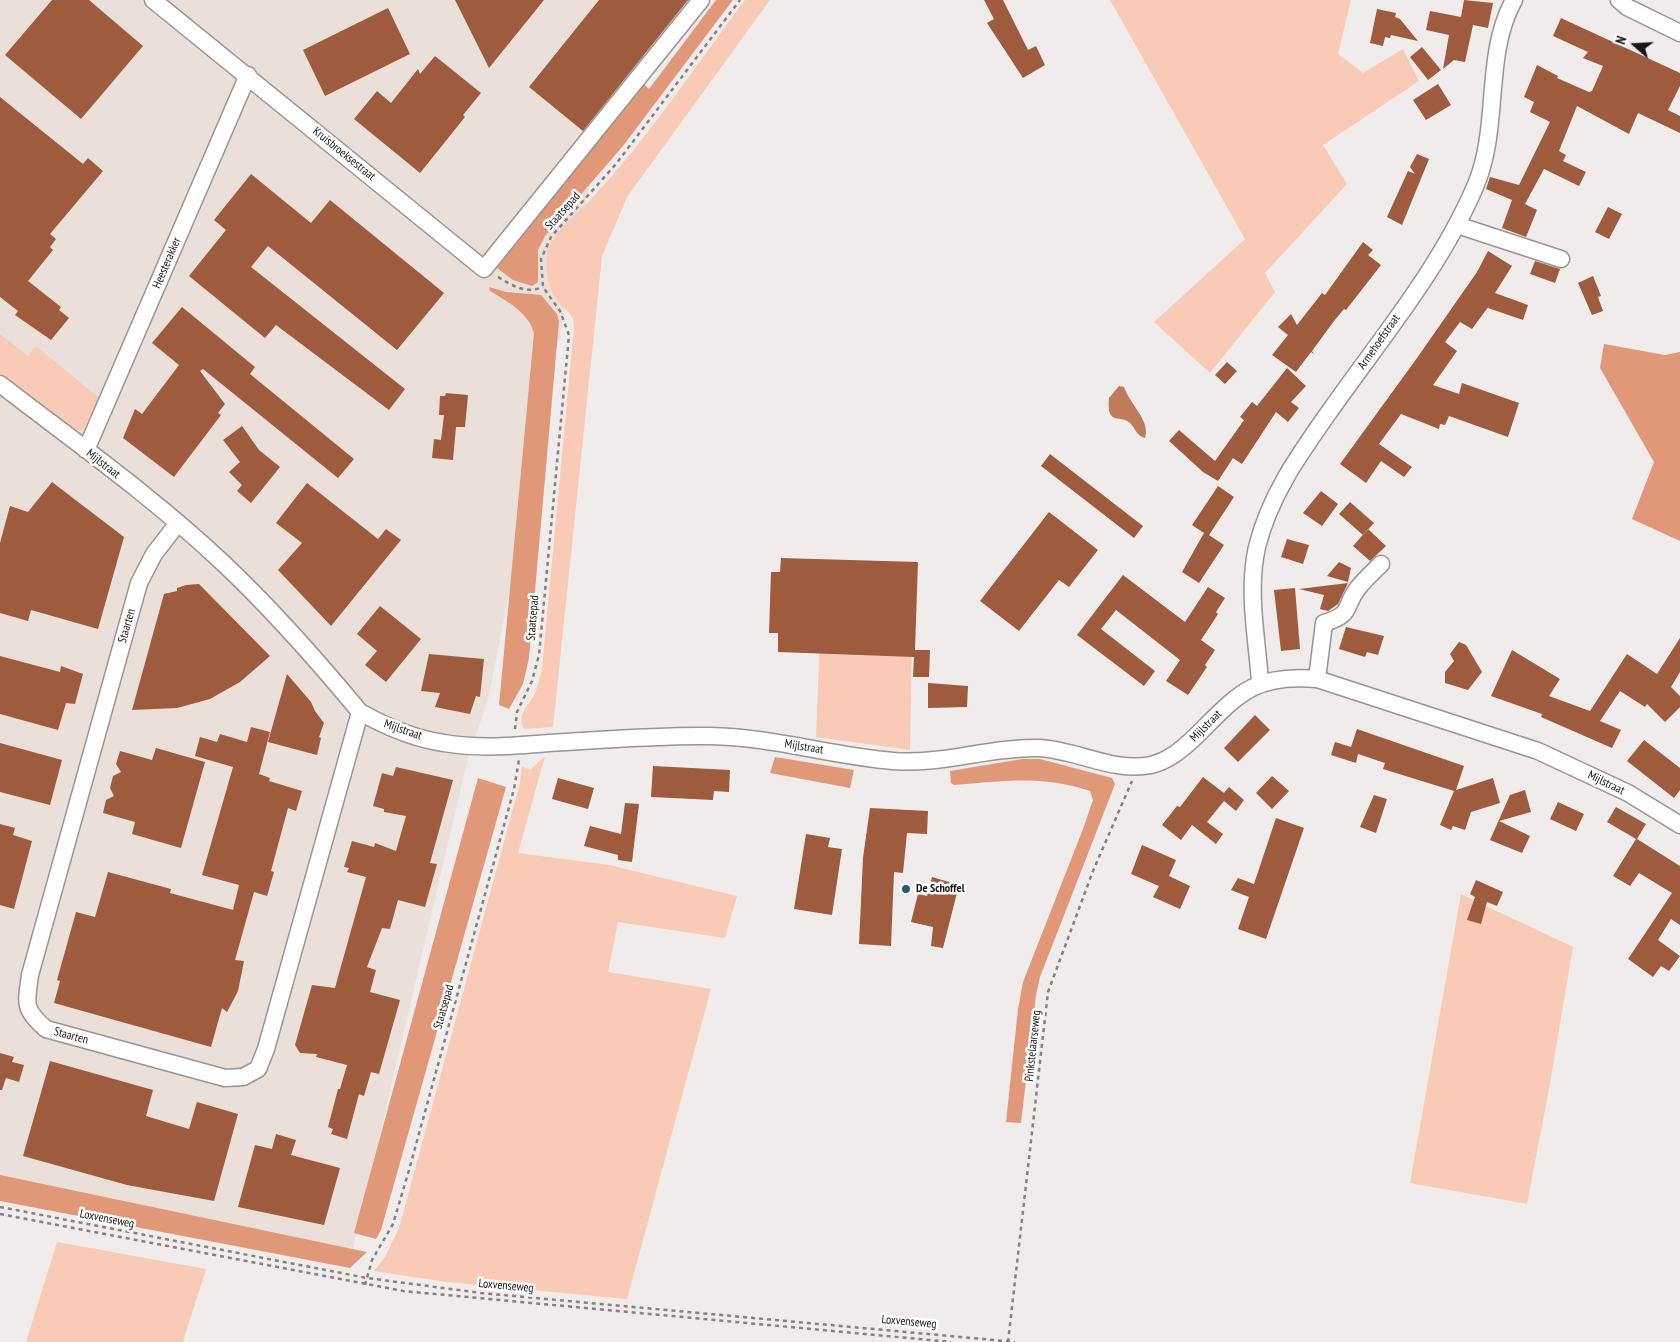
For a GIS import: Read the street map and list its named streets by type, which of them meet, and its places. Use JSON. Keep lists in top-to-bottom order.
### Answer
{
  "streets": {
    "street": [
      "Kruisbroeksestraat",
      "Heesterakker",
      "Armehoefstraat",
      "Mijlstraat",
      "Staarten"
    ],
    "path": ["Staatsepad", "Pinkstelaarseweg", "Loxvenseweg"]
  },
  "crossings": [
    ["Kruisbroeksestraat", "Heesterakker"],
    ["Staatsepad", "Mijlstraat"],
    ["Staatsepad", "Loxvenseweg"],
    ["Heesterakker", "Mijlstraat"],
    ["Armehoefstraat", "Mijlstraat"],
    ["Mijlstraat", "Staarten"],
    ["Mijlstraat", "Pinkstelaarseweg"],
    ["Pinkstelaarseweg", "Loxvenseweg"]
  ],
  "places": ["De Schoffel"],
  "north": "left"
}
